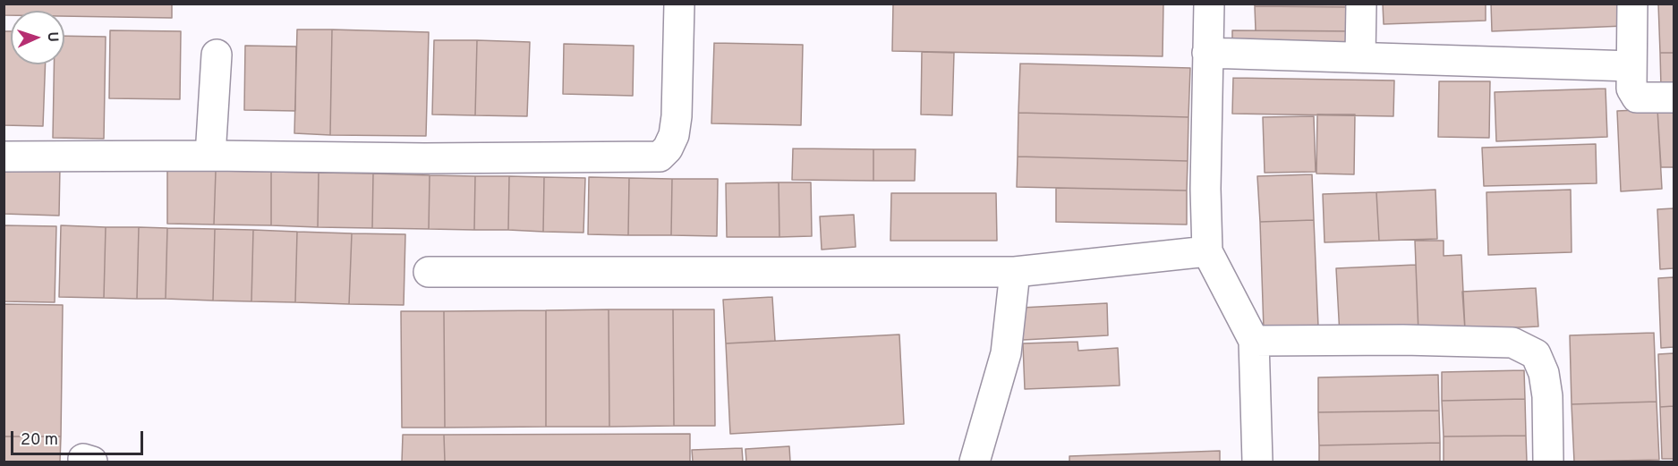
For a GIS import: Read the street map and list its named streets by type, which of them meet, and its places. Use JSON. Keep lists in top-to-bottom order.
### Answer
{
  "scale_bar": "20 m",
  "north": "right"
}
